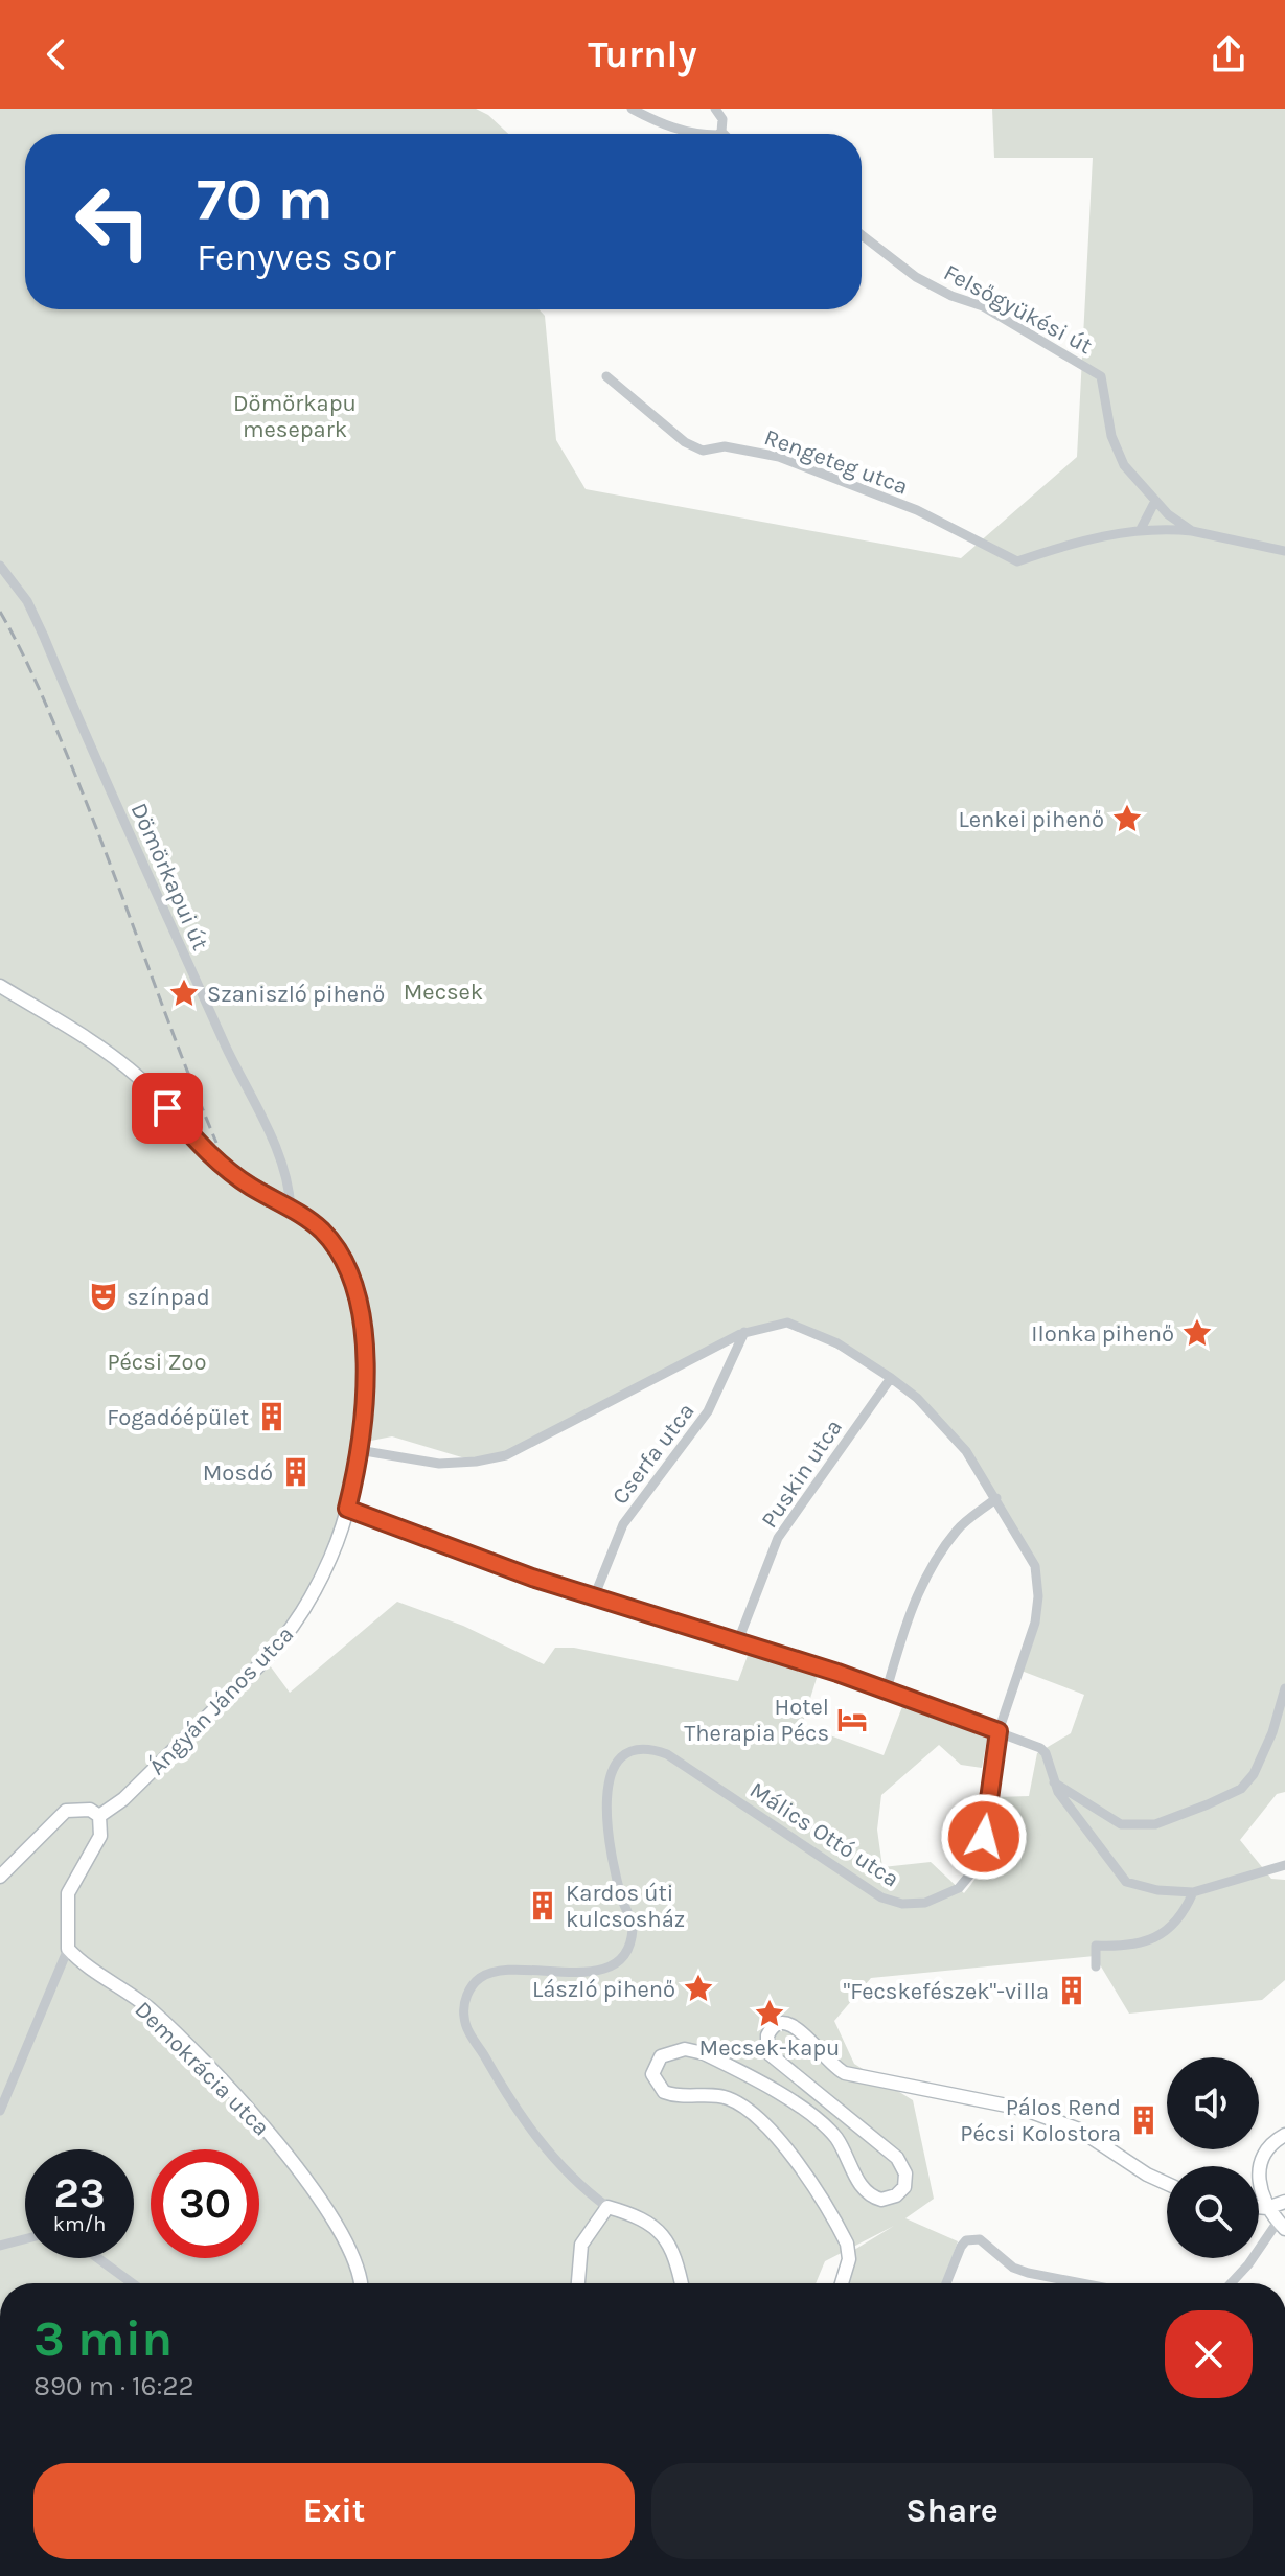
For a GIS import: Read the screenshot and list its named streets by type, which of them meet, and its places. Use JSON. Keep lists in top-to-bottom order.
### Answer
{
  "streets": {
    "street": [
      "Felsőgyükési út",
      "Rengeteg utca",
      "Dömörkapui út",
      "Cserfa utca",
      "Puskin utca",
      "Ángyán János utca",
      "Málics Ottó utca",
      "Demokrácia utca"
    ]
  },
  "crossings": [
    ["Dömörkapui út", "Ángyán János utca"],
    ["Cserfa utca", "Málics Ottó utca"],
    ["Puskin utca", "Málics Ottó utca"],
    ["Ángyán János utca", "Málics Ottó utca"]
  ],
  "parks": ["Dömörkapu mesepark", "Mecsek", "Pécsi Zoo"],
  "places": {
    "place": [
      "Lenkei pihenő",
      "Szaniszló pihenő",
      "Ilonka pihenő",
      "László pihenő",
      "Mecsek-kapu"
    ],
    "theatre": ["színpad"],
    "building": [
      "Fogadóépület",
      "Mosdó",
      "Kardos úti kulcsosház",
      "\"Fecskefészek\"-villa",
      "Pálos Rend Pécsi Kolostora"
    ],
    "hotel": ["Hotel Therapia Pécs"]
  },
  "page": {
    "header": "Turnly",
    "turn": ["70 m", "Fenyves sor"],
    "speed": "23 km/h",
    "limit": "30",
    "heading": ["3 min", "890 m · 16:22"],
    "buttons": ["Exit", "Share"]
  }
}
